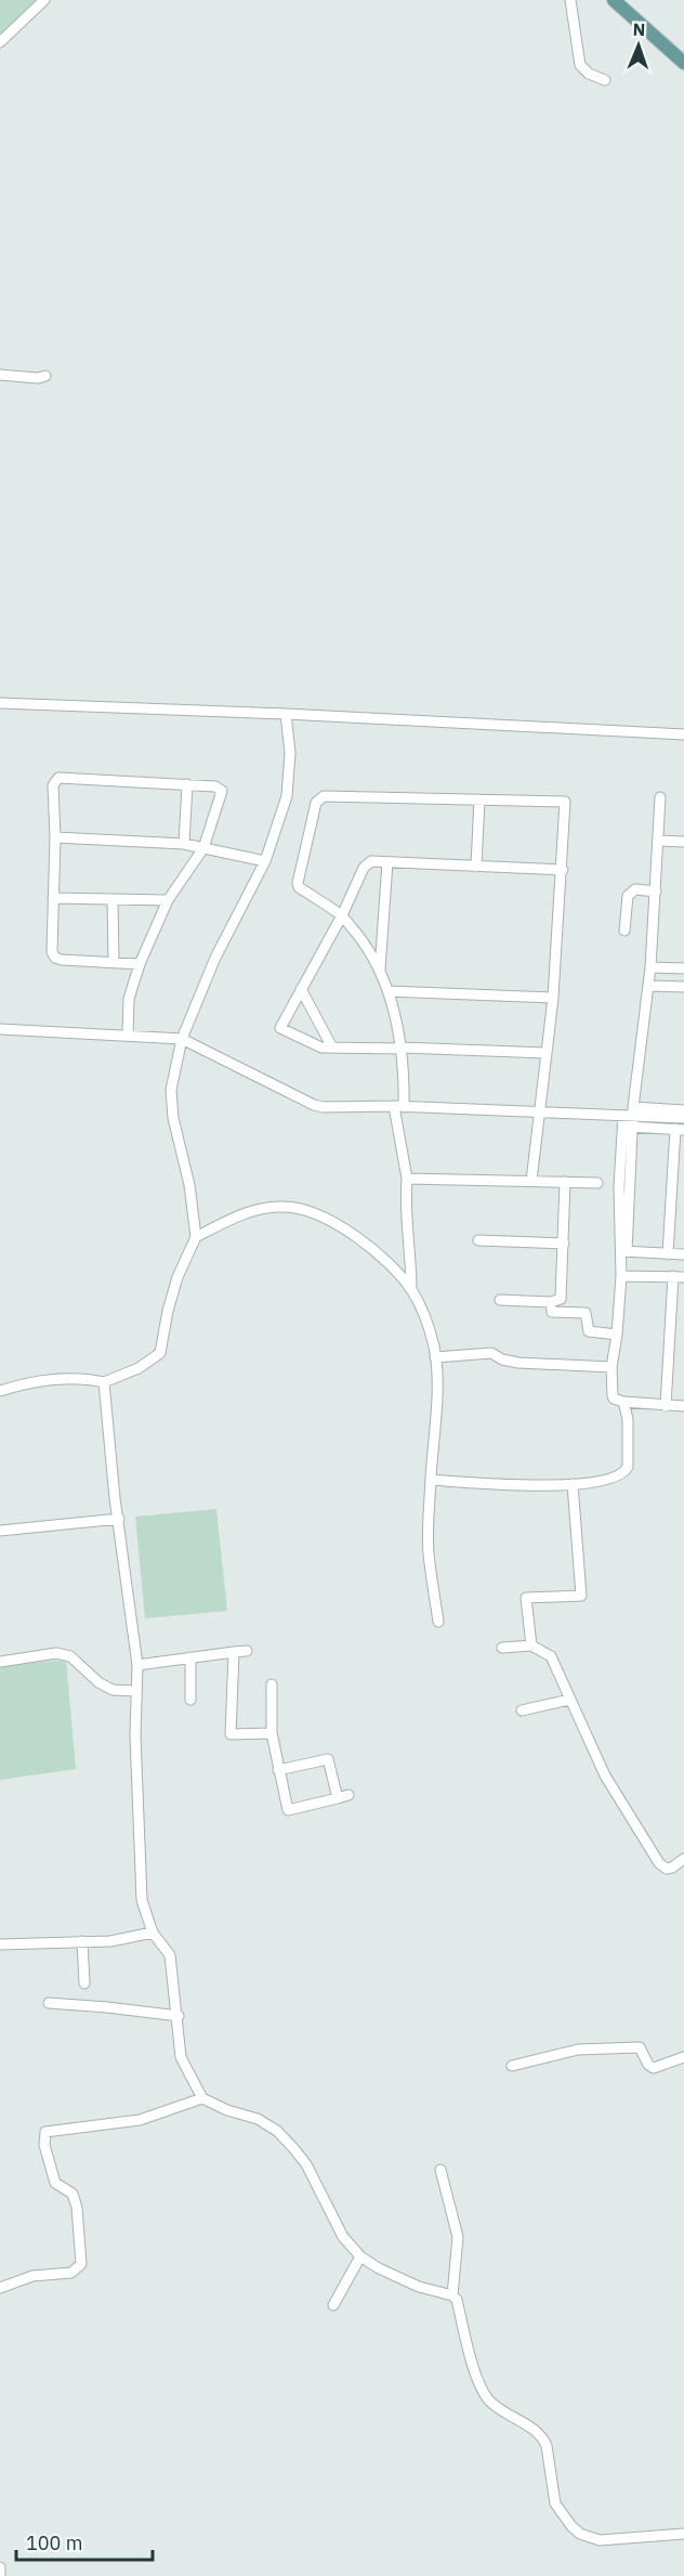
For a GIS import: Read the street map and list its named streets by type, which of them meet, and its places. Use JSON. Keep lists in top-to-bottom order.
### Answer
{
  "scale_bar": "100 m",
  "north": "top"
}
